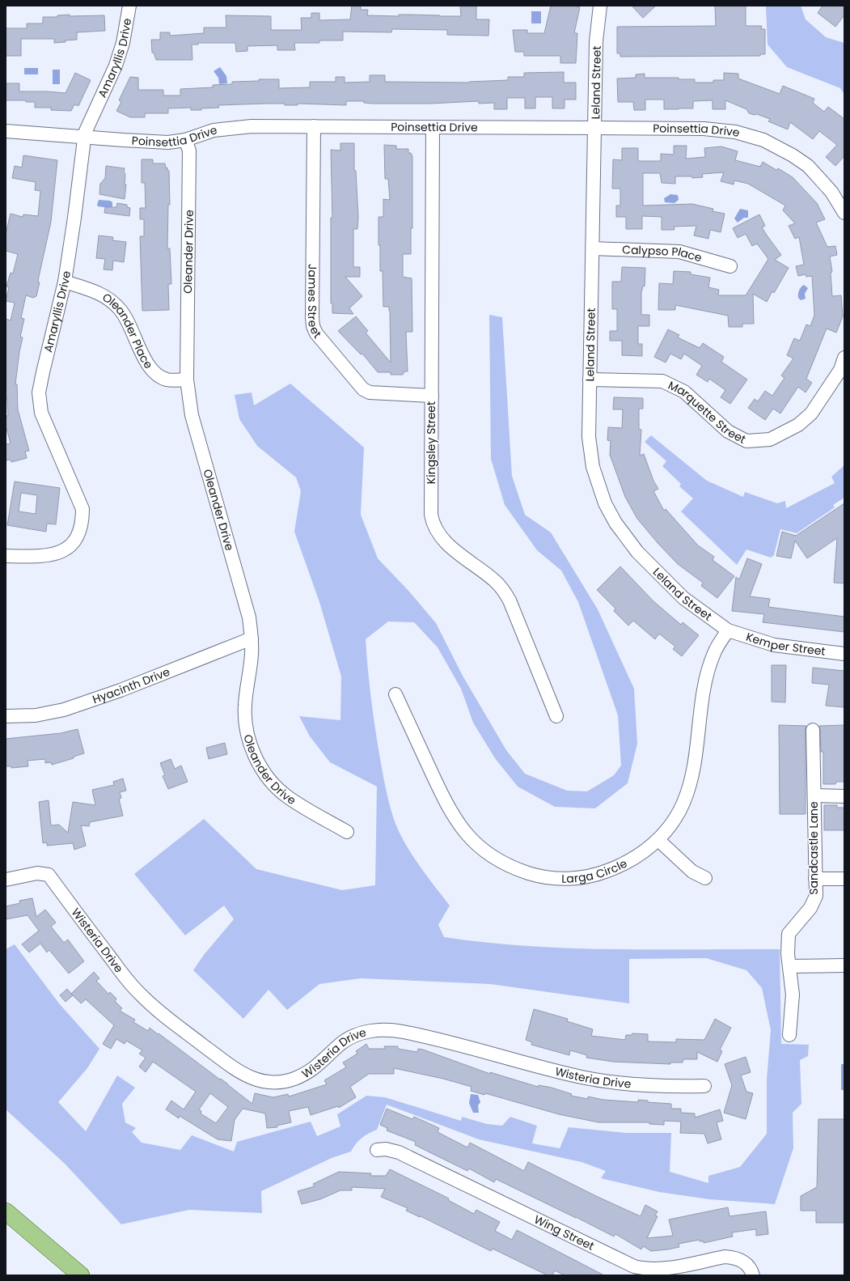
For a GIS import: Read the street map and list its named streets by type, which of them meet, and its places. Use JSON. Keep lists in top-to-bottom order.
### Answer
{
  "streets": {
    "street": [
      "Amaryllis Drive",
      "Leland Street",
      "Poinsettia Drive",
      "Oleander Drive",
      "Calypso Place",
      "James Street",
      "Oleander Place",
      "Marquette Street",
      "Kingsley Street",
      "Kemper Street",
      "Hyacinth Drive",
      "Sandcastle Lane",
      "Larga Circle",
      "Wisteria Drive",
      "Wing Street"
    ]
  },
  "crossings": [
    ["Amaryllis Drive", "Poinsettia Drive"],
    ["Amaryllis Drive", "Oleander Place"],
    ["Leland Street", "Poinsettia Drive"],
    ["Leland Street", "Calypso Place"],
    ["Leland Street", "Marquette Street"],
    ["Leland Street", "Kemper Street"],
    ["Leland Street", "Larga Circle"],
    ["Poinsettia Drive", "Oleander Drive"],
    ["Poinsettia Drive", "James Street"],
    ["Poinsettia Drive", "Kingsley Street"],
    ["Oleander Drive", "Oleander Place"],
    ["Oleander Drive", "Hyacinth Drive"],
    ["James Street", "Kingsley Street"],
    ["Kemper Street", "Larga Circle"]
  ]
}
